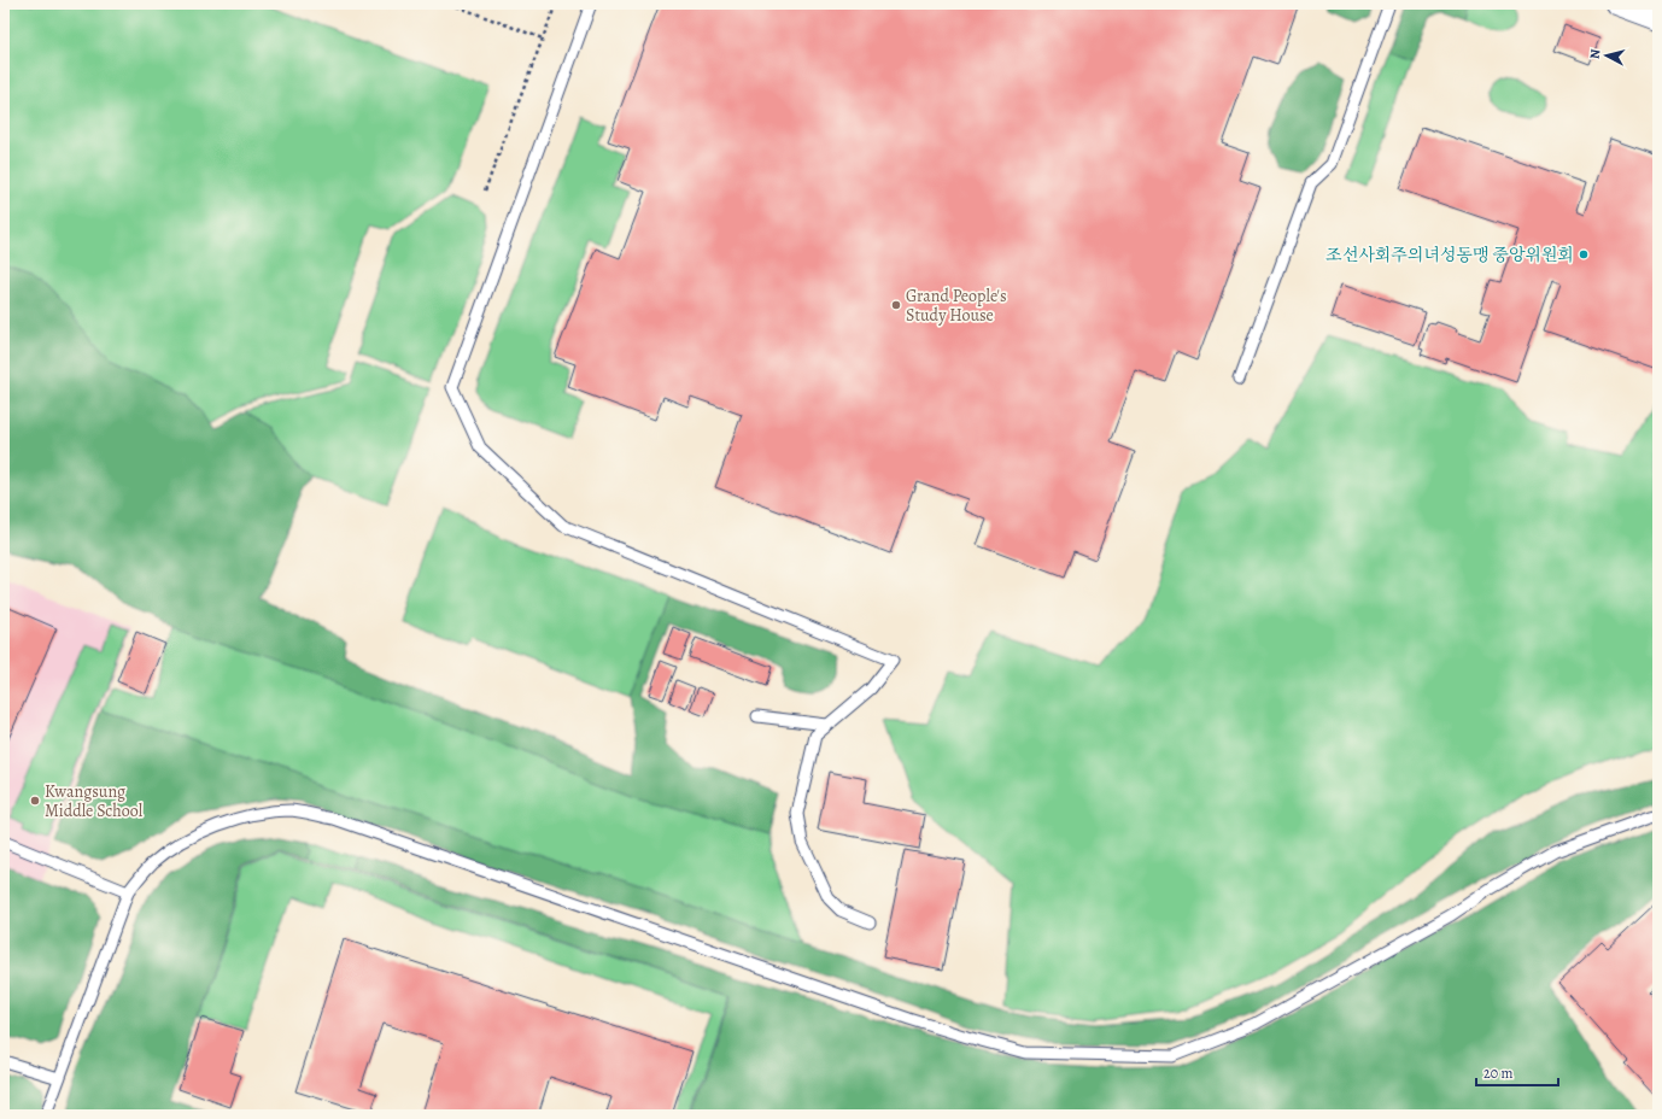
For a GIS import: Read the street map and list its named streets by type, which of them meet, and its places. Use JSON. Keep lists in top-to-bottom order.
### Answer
{
  "places": ["조선사회주의녀성동맹 중앙위원회", "Grand People's Study House", "Kwangsung Middle School"],
  "scale_bar": "20 m",
  "north": "left"
}
